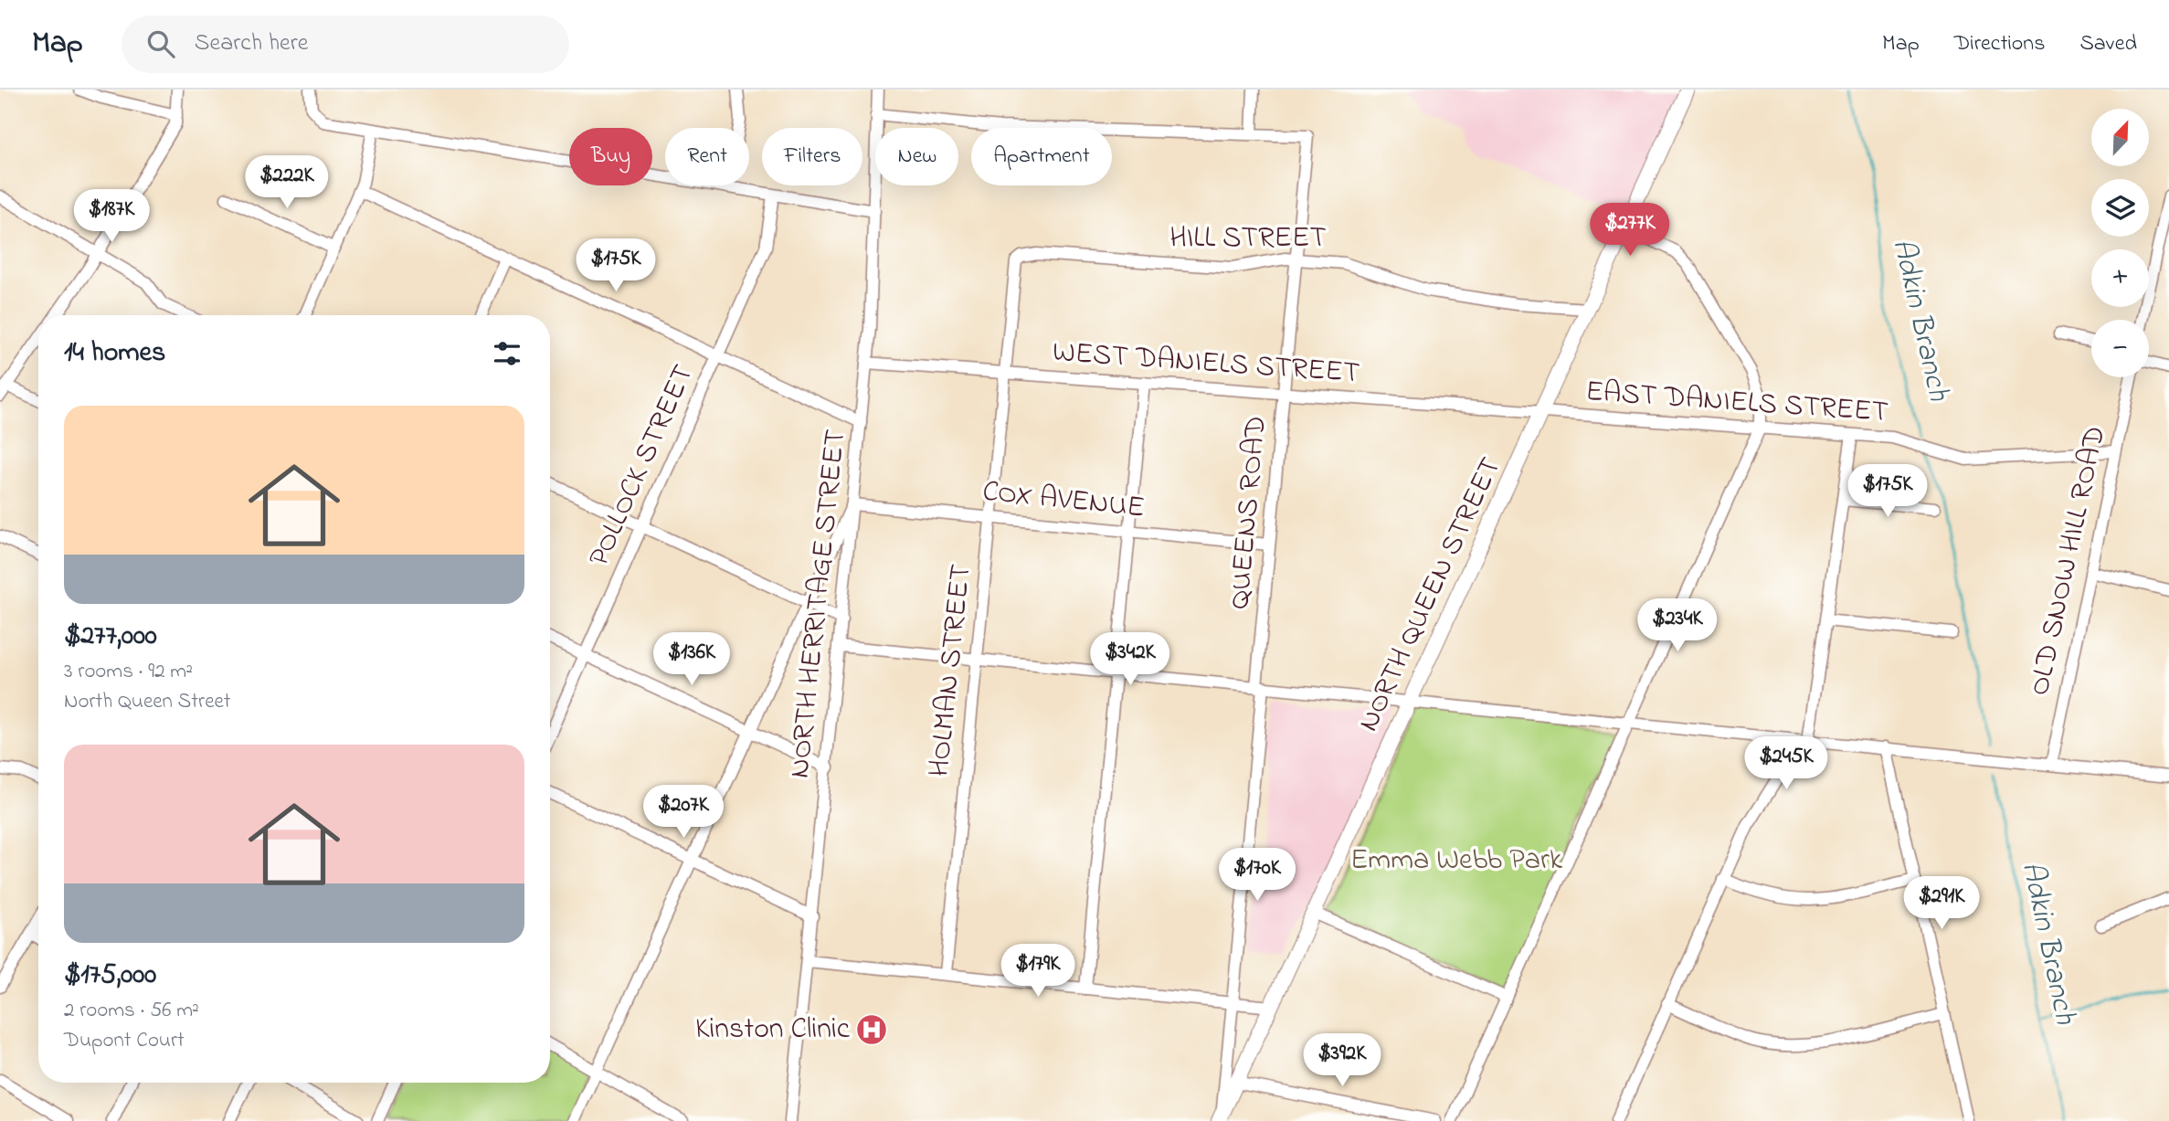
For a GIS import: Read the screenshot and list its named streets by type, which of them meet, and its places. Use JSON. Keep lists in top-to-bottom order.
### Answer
{
  "streets": {
    "main road": ["NORTH QUEEN STREET"],
    "street": [
      "HILL STREET",
      "WEST DANIELS STREET",
      "EAST DANIELS STREET",
      "POLLOCK STREET",
      "COX AVENUE",
      "QUEENS ROAD",
      "OLD SNOW HILL ROAD",
      "NORTH HERRITAGE STREET",
      "HOLMAN STREET"
    ]
  },
  "crossings": [
    ["HILL STREET", "WEST DANIELS STREET"],
    ["HILL STREET", "QUEENS ROAD"],
    ["HILL STREET", "NORTH QUEEN STREET"],
    ["HILL STREET", "HOLMAN STREET"],
    ["WEST DANIELS STREET", "EAST DANIELS STREET"],
    ["WEST DANIELS STREET", "QUEENS ROAD"],
    ["WEST DANIELS STREET", "NORTH QUEEN STREET"],
    ["WEST DANIELS STREET", "NORTH HERRITAGE STREET"],
    ["WEST DANIELS STREET", "HOLMAN STREET"],
    ["EAST DANIELS STREET", "OLD SNOW HILL ROAD"],
    ["EAST DANIELS STREET", "NORTH QUEEN STREET"],
    ["COX AVENUE", "QUEENS ROAD"],
    ["COX AVENUE", "NORTH HERRITAGE STREET"],
    ["COX AVENUE", "HOLMAN STREET"],
    ["QUEENS ROAD", "NORTH QUEEN STREET"]
  ],
  "water": ["Adkin Branch"],
  "parks": ["Emma Webb Park"],
  "places": {
    "hospital": ["Kinston Clinic"]
  },
  "north": "top right",
  "page": {
    "header": "Map",
    "search": "Search here",
    "nav": ["Map", "Directions", "Saved"],
    "map_buttons": ["+", "−"],
    "chip": [
      "Buy",
      "Rent",
      "Filters",
      "New",
      "Apartment"
    ],
    "price": [
      "$222K",
      "$187K",
      "$277K",
      "$175K",
      "$175K",
      "$234K",
      "$136K",
      "$342K",
      "$245K",
      "$207K",
      "$170K",
      "$291K",
      "$179K",
      "$392K"
    ],
    "heading": "14 homes",
    "list": [
      {
        "name": "$277,000",
        "note": "3 rooms · 92 m² · North Queen Street"
      },
      {
        "name": "$175,000",
        "note": "2 rooms · 56 m² · Dupont Court"
      }
    ]
  }
}
